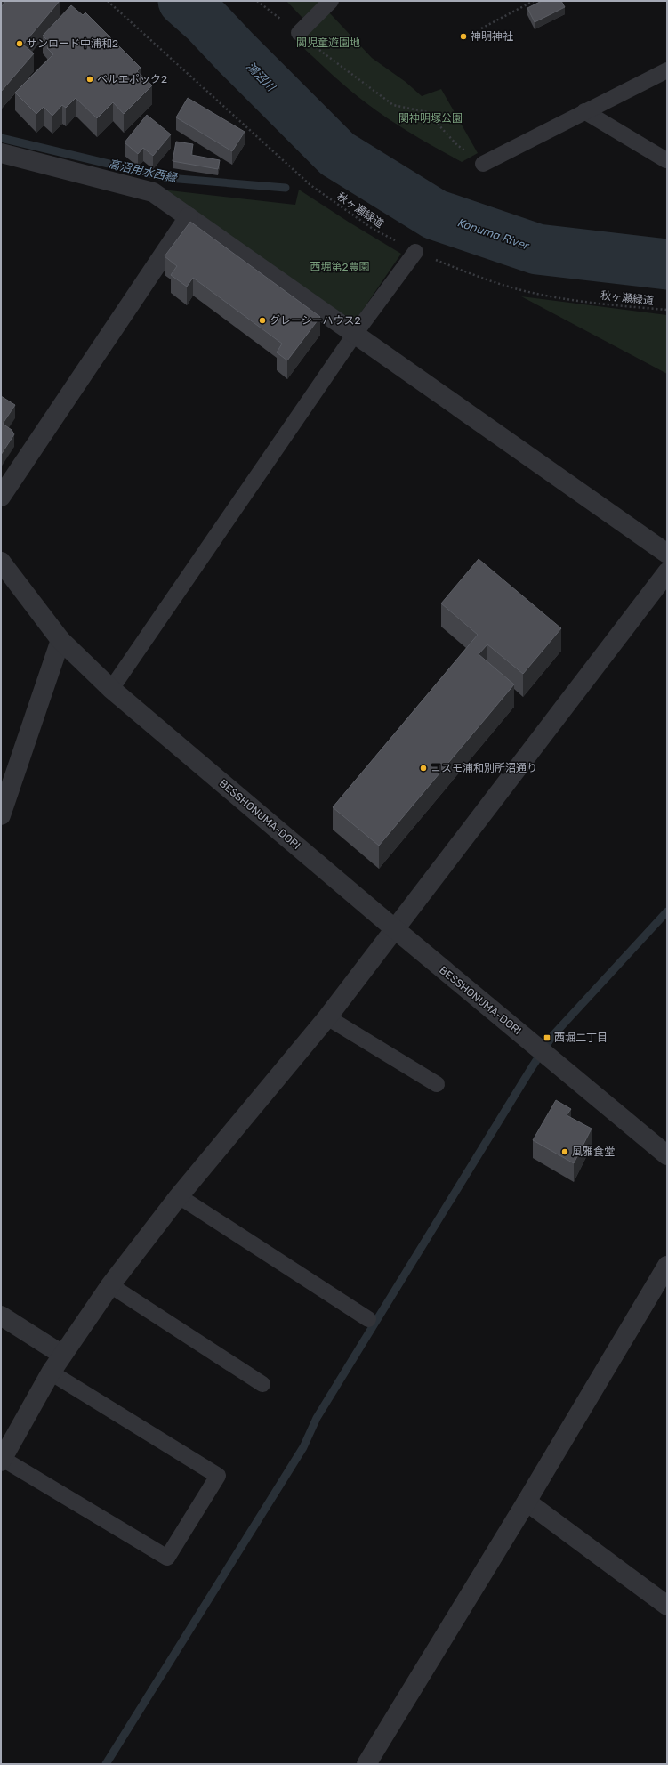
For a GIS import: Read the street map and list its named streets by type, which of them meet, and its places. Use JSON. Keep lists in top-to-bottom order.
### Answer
{
  "streets": {
    "street": ["BESSHONUMA-DORI"],
    "path": ["秋ヶ瀬緑道"]
  },
  "water": ["鴻沼川", "高沼用水西縁", "Konuma River"],
  "parks": ["関児童遊園地", "関神明塚公園", "西堀第2農園"],
  "places": {
    "other": [
      "神明神社",
      "サンロード中浦和2",
      "ベルエポック2",
      "グレーシーハウス2",
      "コスモ浦和別所沼通り",
      "風雅食堂"
    ],
    "transit": ["西堀二丁目"]
  }
}
